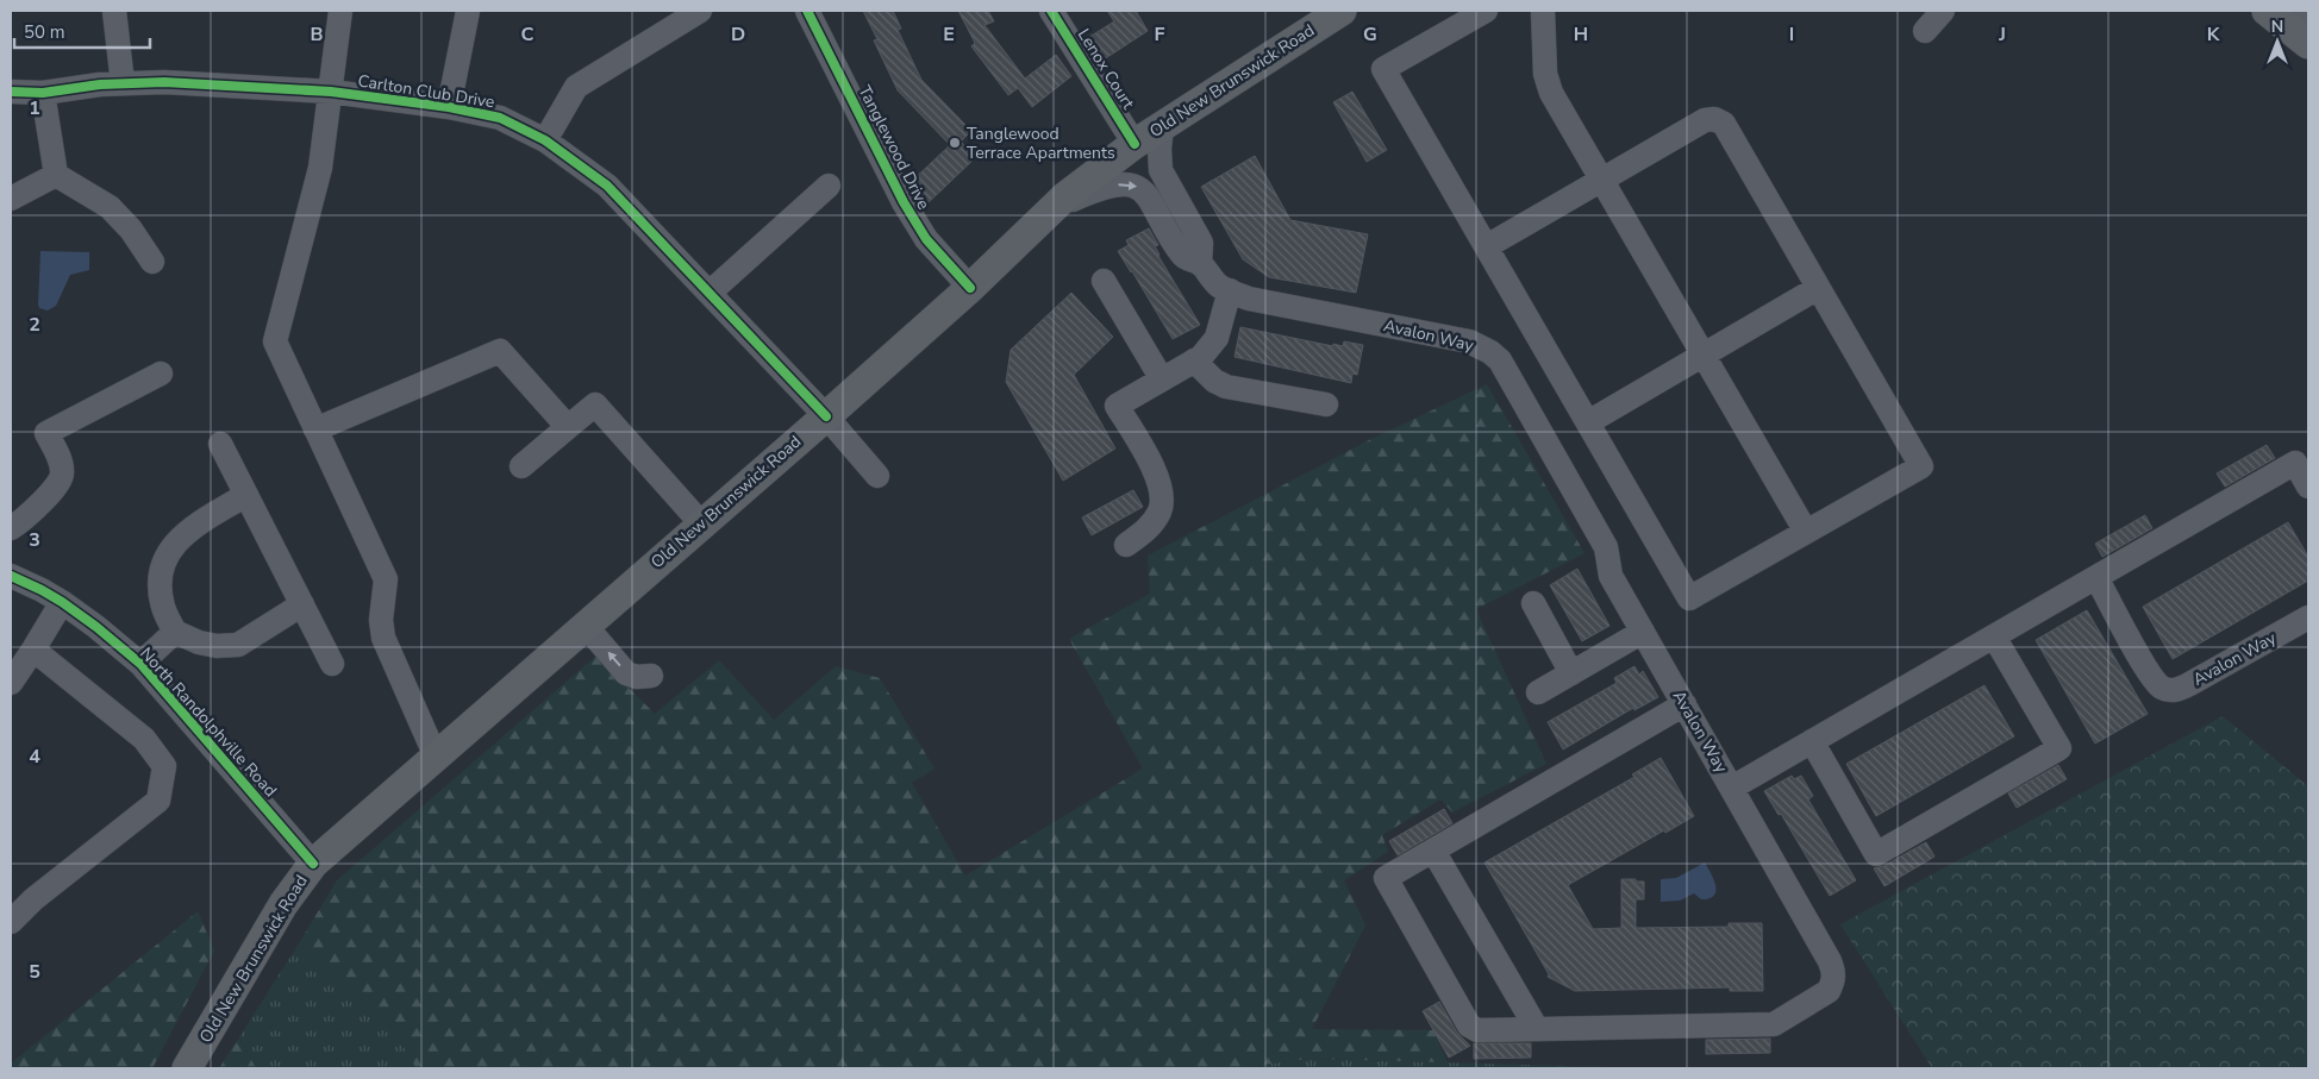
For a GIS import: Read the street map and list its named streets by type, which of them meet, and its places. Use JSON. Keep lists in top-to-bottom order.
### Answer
{
  "streets": {
    "main road": ["Old New Brunswick Road"],
    "street": [
      "Lenox Court",
      "Carlton Club Drive",
      "Tanglewood Drive",
      "Avalon Way",
      "North Randolphville Road"
    ]
  },
  "crossings": [
    ["Lenox Court", "Old New Brunswick Road"],
    ["Old New Brunswick Road", "Carlton Club Drive"],
    ["Old New Brunswick Road", "Tanglewood Drive"],
    ["Old New Brunswick Road", "Avalon Way"],
    ["Old New Brunswick Road", "North Randolphville Road"]
  ],
  "places": ["Tanglewood Terrace Apartments"],
  "scale_bar": "50 m",
  "north": "top",
  "grid": {
    "columns": [
      "B",
      "C",
      "D",
      "E",
      "F",
      "G",
      "H",
      "I",
      "J",
      "K"
    ],
    "rows": [
      "1",
      "2",
      "3",
      "4",
      "5"
    ]
  }
}
